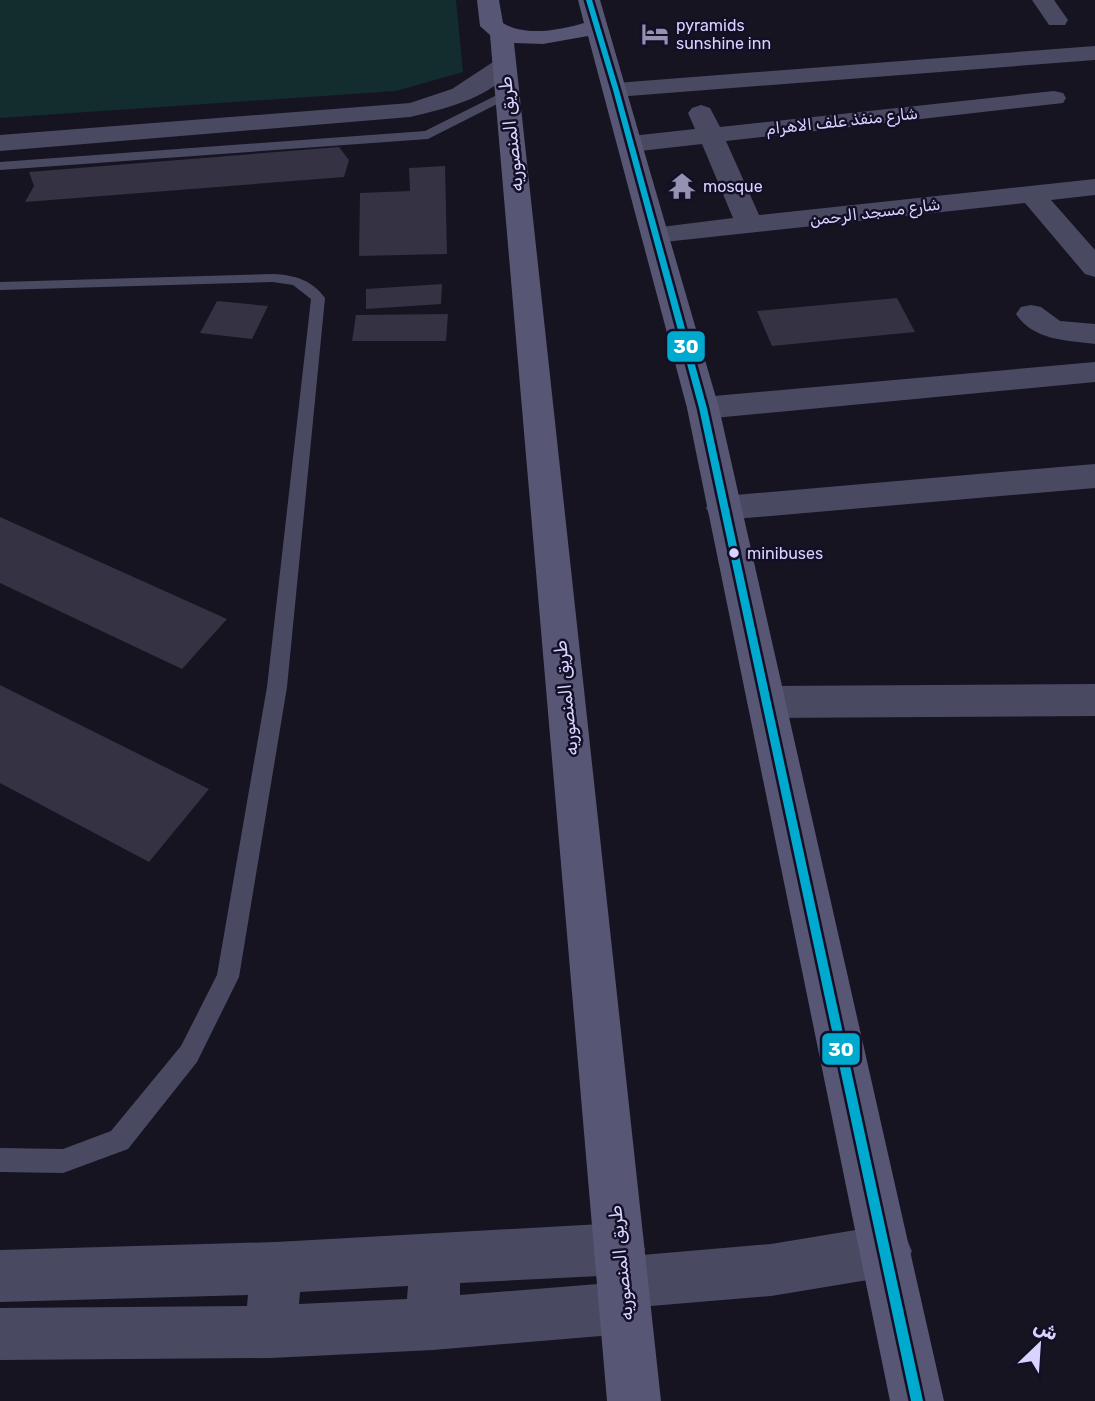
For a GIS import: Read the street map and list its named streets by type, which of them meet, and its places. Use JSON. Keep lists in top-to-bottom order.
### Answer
{
  "streets": {
    "main road": ["طريق المنصوريه"],
    "street": ["شارع منفذ علف الاهرام", "شارع مسجد الرحمن"]
  },
  "places": {
    "hotel": ["pyramids sunshine inn"],
    "temple": ["mosque"],
    "other": ["minibuses"]
  },
  "lines": ["transit line 30"],
  "north": "top right"
}
